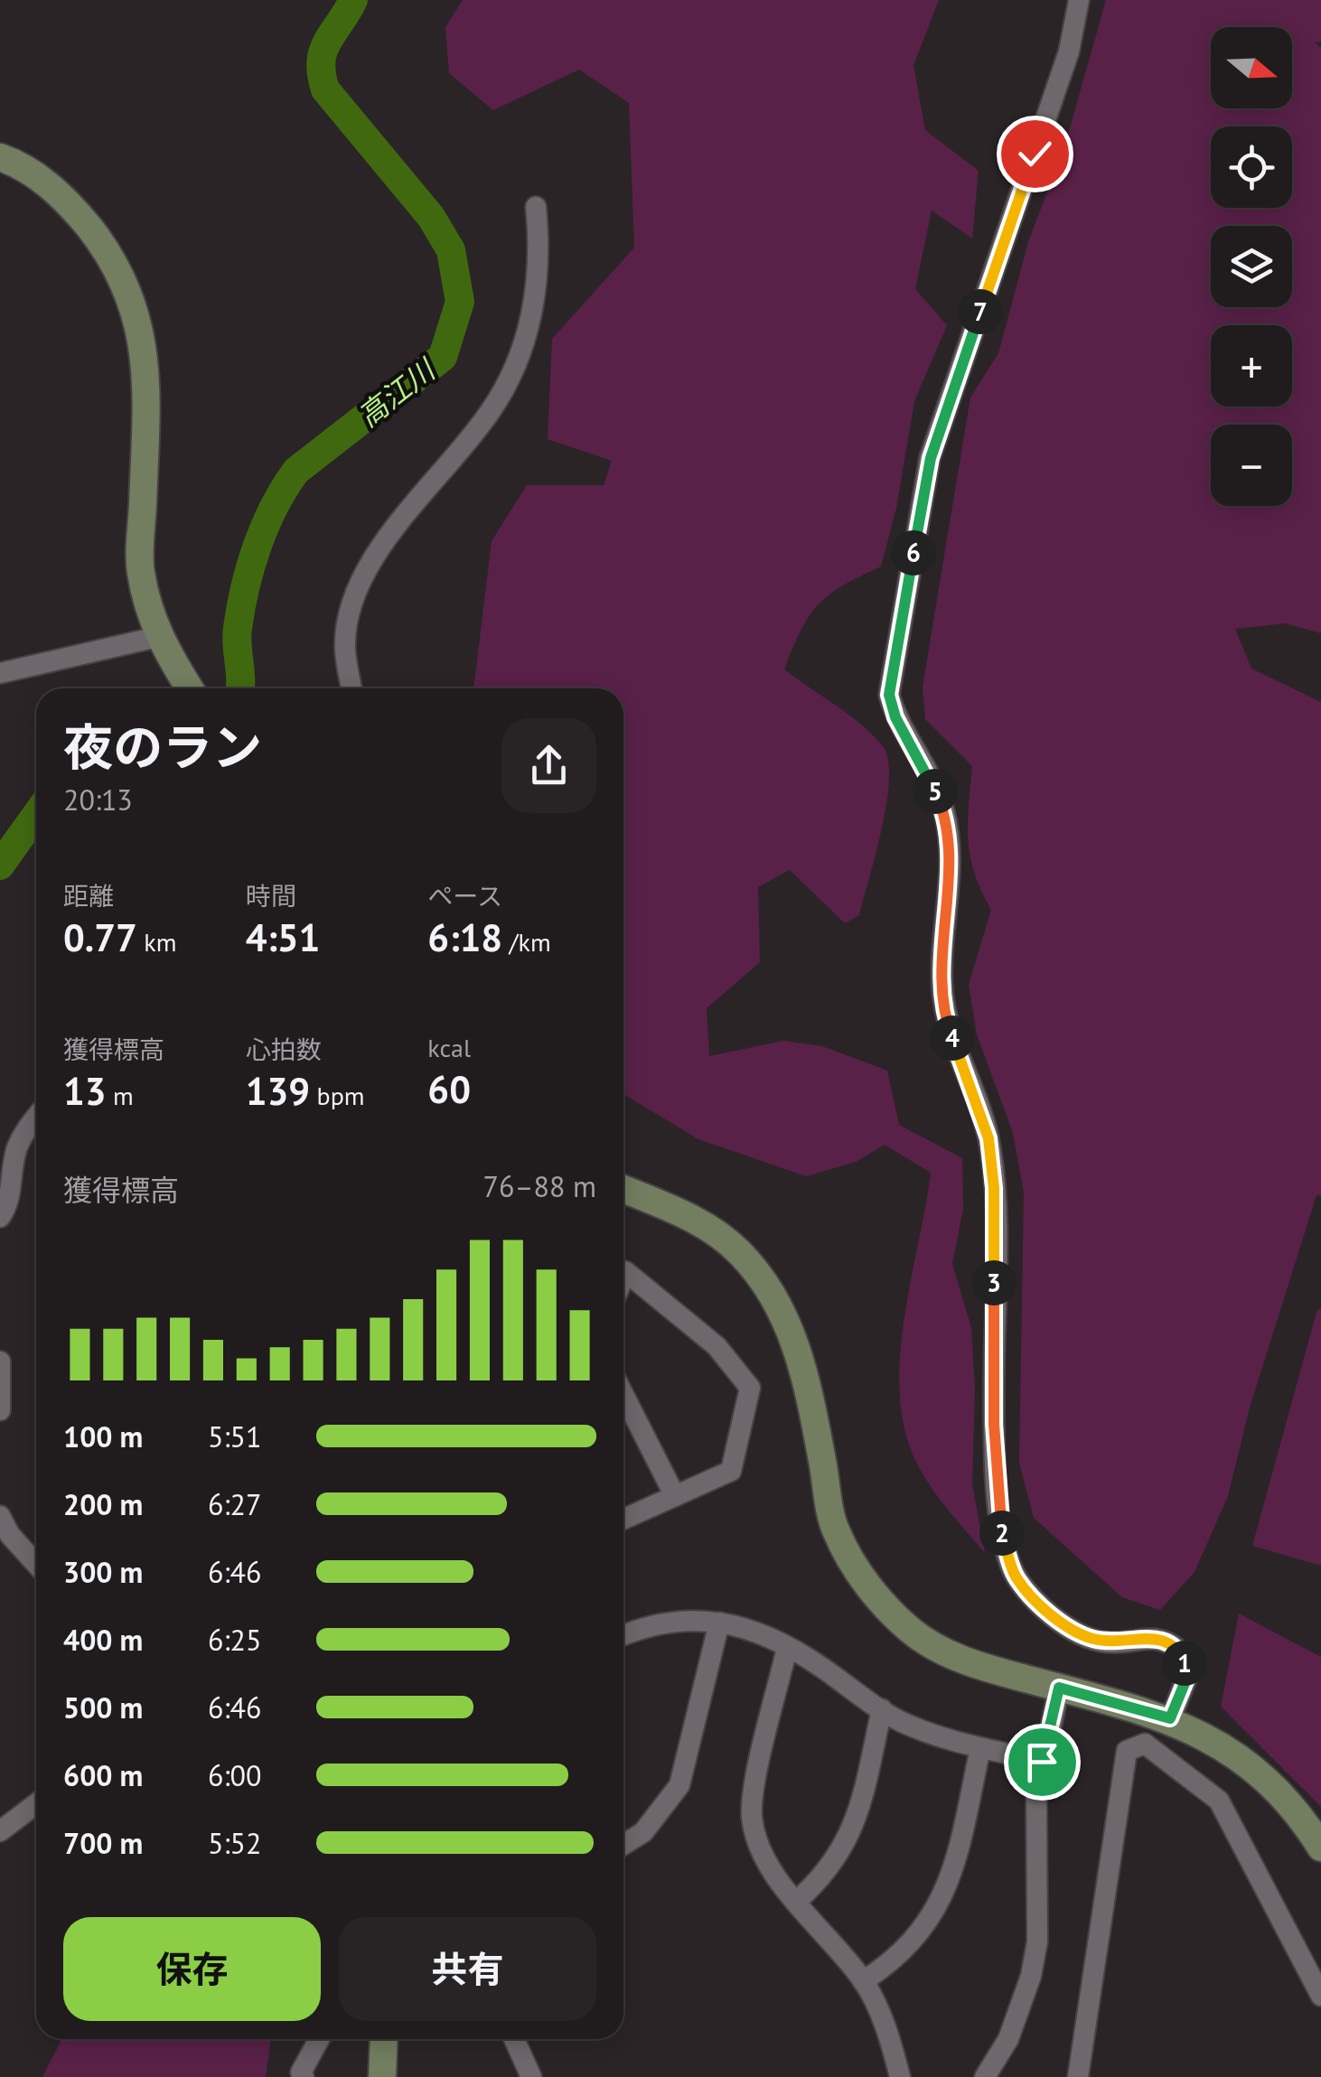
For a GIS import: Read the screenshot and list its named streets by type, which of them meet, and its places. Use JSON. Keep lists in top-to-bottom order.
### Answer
{
  "water": ["高江川"],
  "north": "right",
  "page": {
    "map_buttons": ["+", "−"],
    "pins": [
      "7",
      "6",
      "5",
      "4",
      "3",
      "2",
      "1"
    ],
    "heading": ["夜のラン", "20:13"],
    "stats": [
      ["距離", "0.77 km"],
      ["時間", "4:51"],
      ["ペース", "6:18 /km"],
      ["獲得標高", "13 m"],
      ["心拍数", "139 bpm"],
      ["kcal", "60"]
    ],
    "chart": ["獲得標高", "76–88 m"],
    "list": [
      {
        "name": "100 m",
        "note": "5:51"
      },
      {
        "name": "200 m",
        "note": "6:27"
      },
      {
        "name": "300 m",
        "note": "6:46"
      },
      {
        "name": "400 m",
        "note": "6:25"
      },
      {
        "name": "500 m",
        "note": "6:46"
      },
      {
        "name": "600 m",
        "note": "6:00"
      },
      {
        "name": "700 m",
        "note": "5:52"
      }
    ],
    "buttons": ["保存", "共有"]
  }
}
